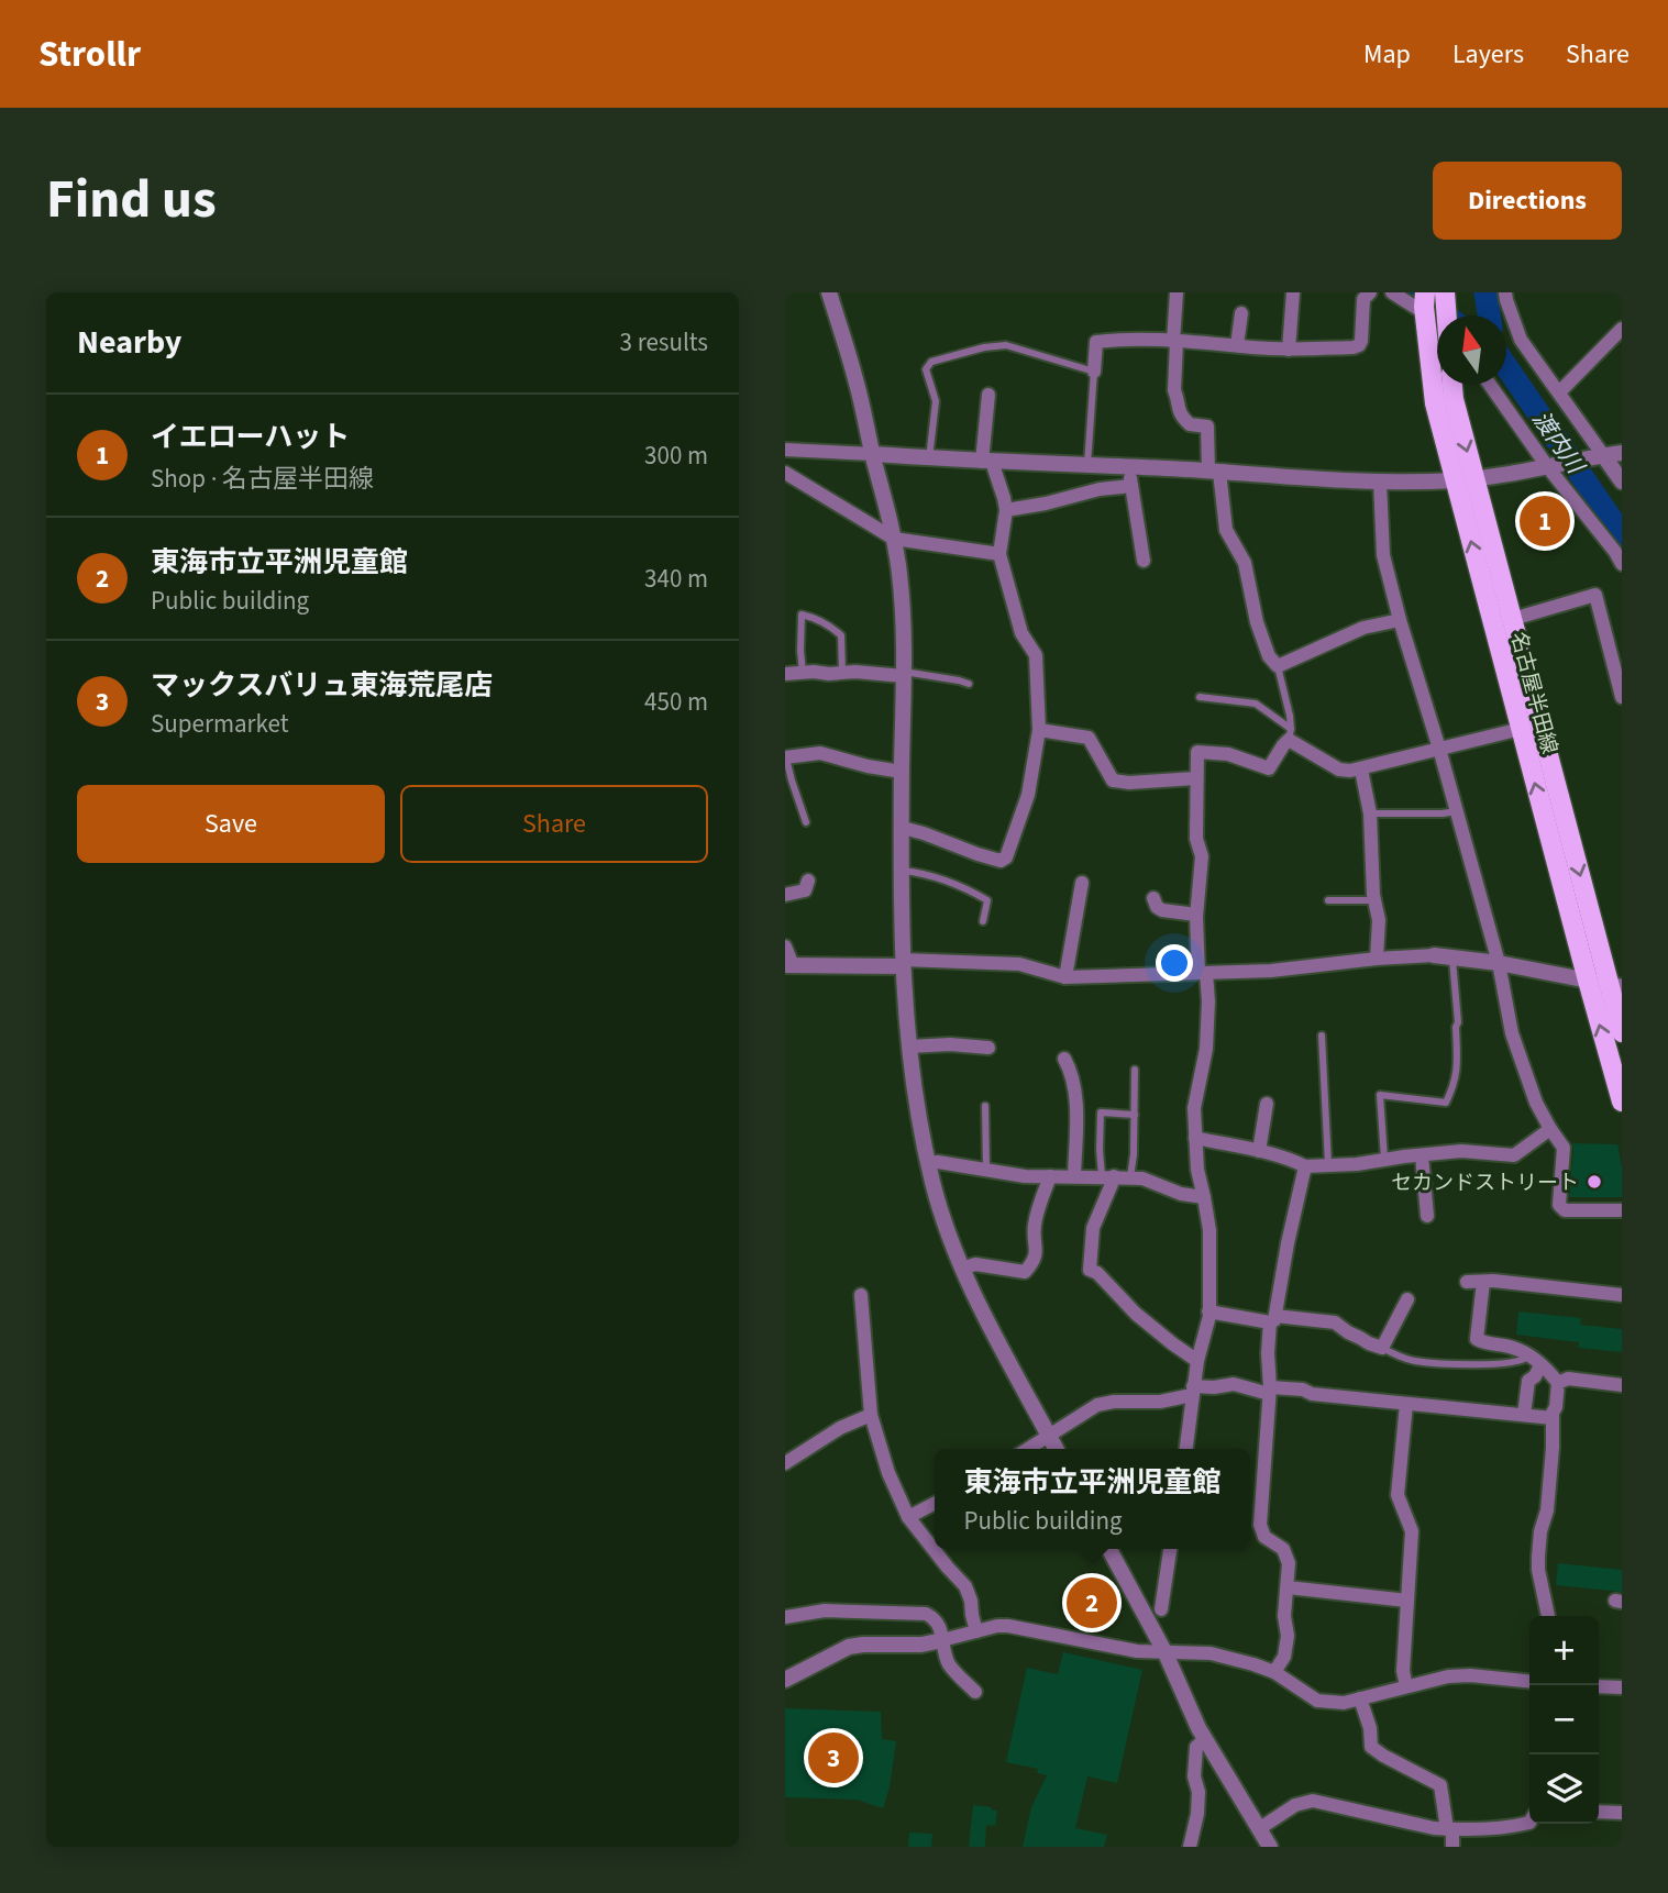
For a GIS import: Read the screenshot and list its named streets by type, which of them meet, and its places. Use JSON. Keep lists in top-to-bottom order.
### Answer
{
  "streets": {
    "main road": ["名古屋半田線"]
  },
  "water": ["渡内川"],
  "places": ["セカンドストリート"],
  "north": "top",
  "page": {
    "header": "Strollr",
    "nav": ["Map", "Layers", "Share"],
    "title": "Find us",
    "buttons": [
      "Directions",
      ["Save", "Share"]
    ],
    "heading": ["Nearby", "3 results"],
    "list": [
      {
        "mark": "1",
        "name": "イエローハット",
        "note": "Shop · 名古屋半田線",
        "value": "300 m"
      },
      {
        "mark": "2",
        "name": "東海市立平洲児童館",
        "note": "Public building",
        "value": "340 m"
      },
      {
        "mark": "3",
        "name": "マックスバリュ東海荒尾店",
        "note": "Supermarket",
        "value": "450 m"
      }
    ],
    "pins": ["1", "2", "3"],
    "popup": ["東海市立平洲児童館", "Public building"],
    "map_buttons": ["+", "−"]
  }
}
